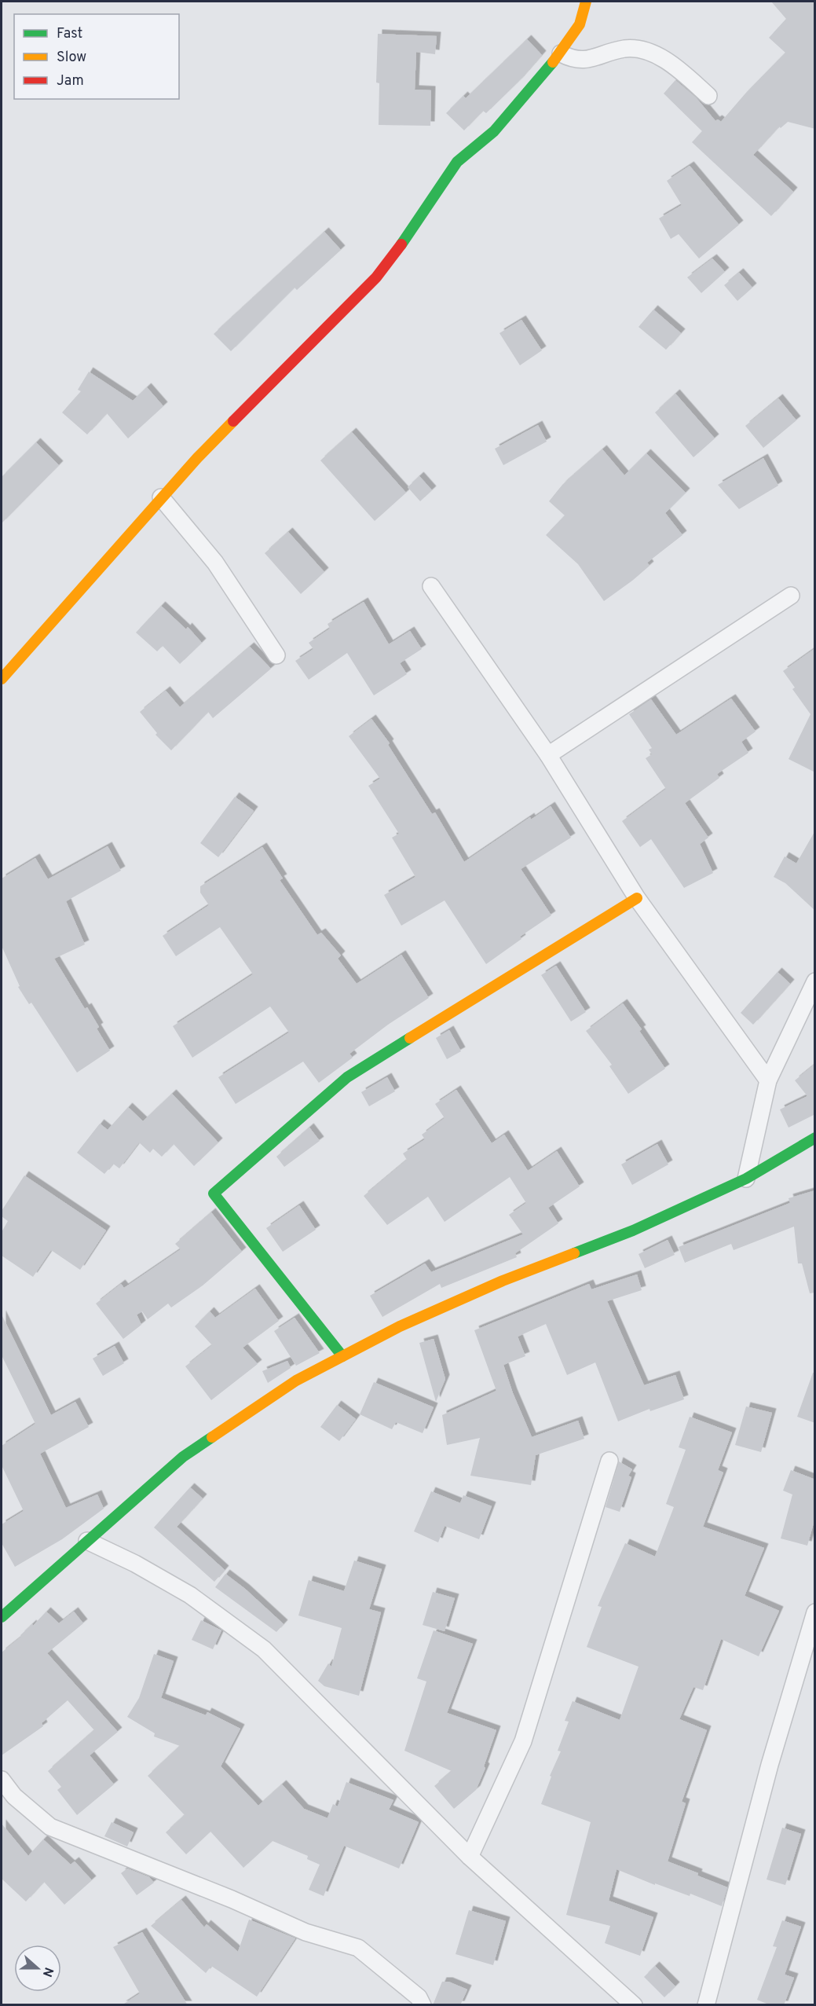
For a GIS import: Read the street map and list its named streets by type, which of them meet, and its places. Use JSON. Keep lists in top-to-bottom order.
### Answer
{
  "legend": ["Fast", "Slow", "Jam"],
  "north": "right"
}
